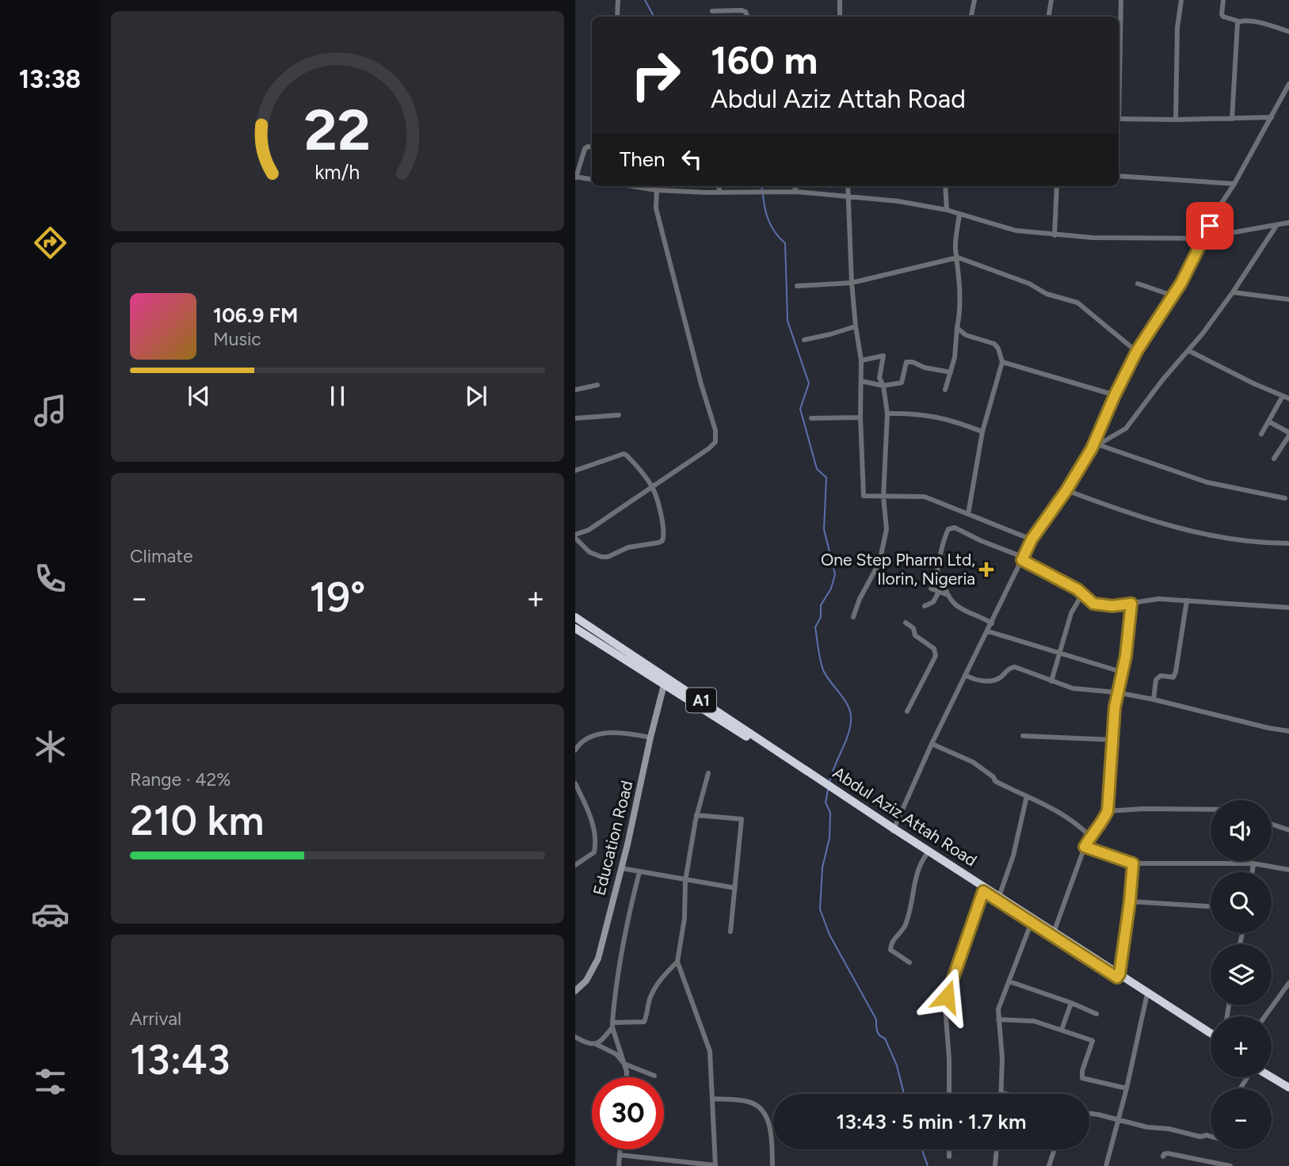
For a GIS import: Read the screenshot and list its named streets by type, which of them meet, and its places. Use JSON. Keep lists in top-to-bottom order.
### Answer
{
  "streets": {
    "highway": ["A1", "Abdul Aziz Attah Road"],
    "street": ["Education Road"]
  },
  "crossings": [
    ["Abdul Aziz Attah Road", "Education Road"]
  ],
  "places": {
    "health": ["One Step Pharm Ltd, Ilorin, Nigeria"]
  },
  "page": {
    "tabs": "13:38",
    "turn": ["160 m", "Abdul Aziz Attah Road"],
    "then": "Then",
    "song": ["106.9 FM", "Music"],
    "tile": [
      "Climate",
      ["Range · 42%", "210 km"],
      ["Arrival", "13:43"]
    ],
    "heat": ["−", "19°", "+"],
    "map_buttons": ["+", "−"],
    "limit": "30",
    "trip": "13:43 · 5 min · 1.7 km",
    "gauge": ["22", "km/h"]
  }
}
